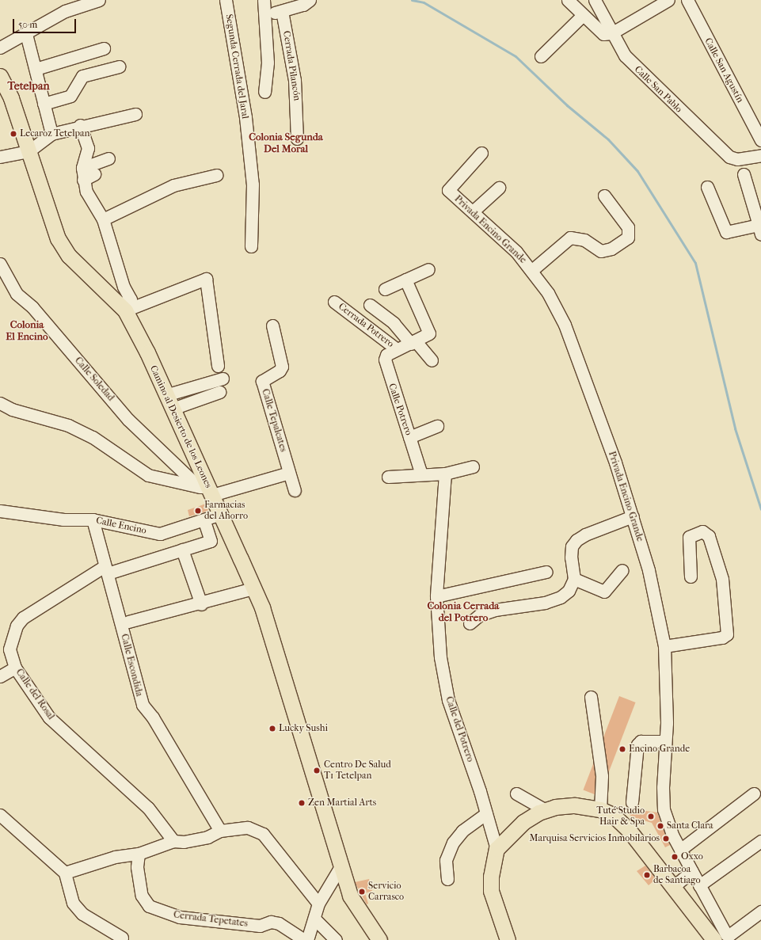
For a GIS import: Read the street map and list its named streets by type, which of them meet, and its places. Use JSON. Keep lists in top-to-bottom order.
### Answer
{
  "streets": {
    "main road": ["Camino al Desierto de los Leones"],
    "street": [
      "Cerrada Pilancón",
      "Segunda Cerrada del Jaral",
      "Calle San Agustín",
      "Calle San Pablo",
      "Privada Encino Grande",
      "Cerrada Potrero",
      "Calle Soledad",
      "Calle Potrero",
      "Calle Tepalcates",
      "Calle Encino",
      "Calle Escondida",
      "Calle del Rosal",
      "Calle del Potrero",
      "Cerrada Tepetates"
    ]
  },
  "crossings": [
    ["Cerrada Potrero", "Calle Potrero"],
    ["Calle Soledad", "Camino al Desierto de los Leones"],
    ["Camino al Desierto de los Leones", "Calle Encino"],
    ["Calle Encino", "Calle Escondida"],
    ["Calle Encino", "Calle del Rosal"],
    ["Calle Escondida", "Calle del Rosal"]
  ],
  "districts": [
    "Tetelpan",
    "Colonia Segunda Del Moral",
    "Colonia El Encino",
    "Colonia Cerrada del Potrero"
  ],
  "places": [
    "Lecaroz Tetelpan",
    "Farmacias del Ahorro",
    "Lucky Sushi",
    "Encino Grande",
    "Centro De Salud T1 Tetelpan",
    "Zen Martial Arts",
    "Tuté Studio Hair & Spa",
    "Santa Clara",
    "Marquisa Servicios Inmobilarios",
    "Oxxo",
    "Barbacoa de Santiago",
    "Servicio Carrasco"
  ],
  "scale_bar": "50 m"
}
